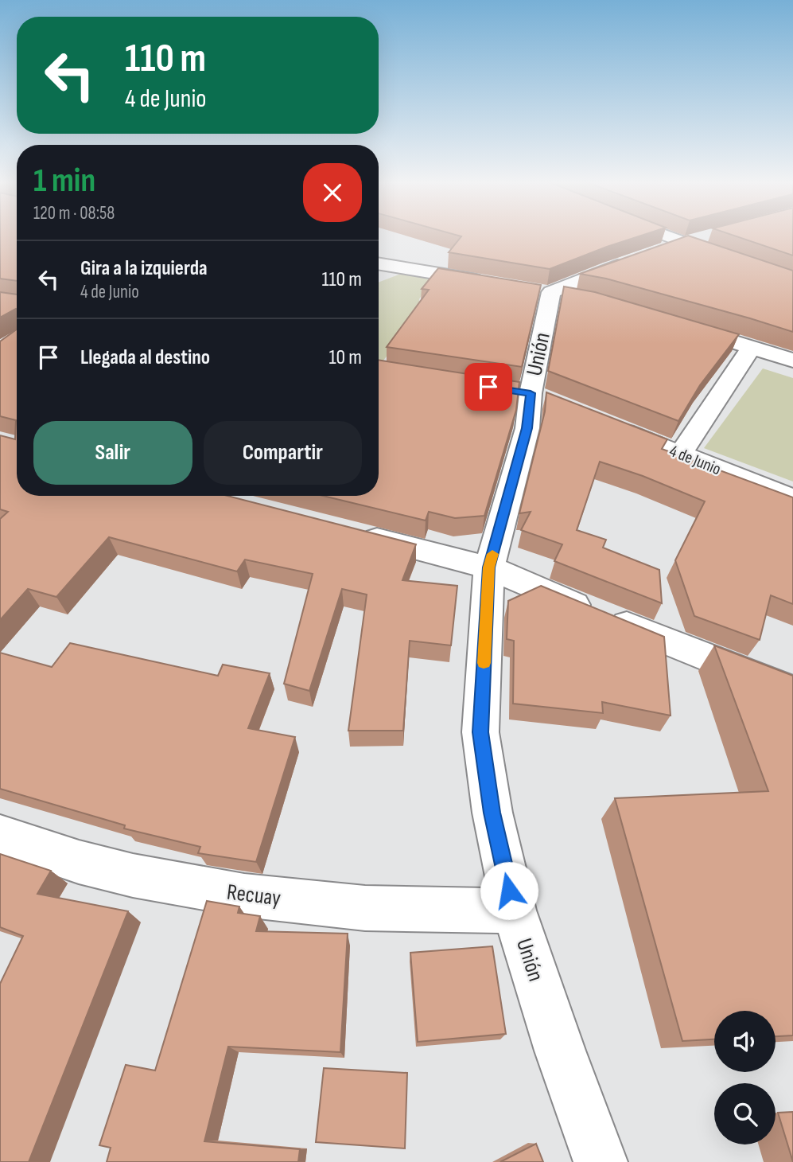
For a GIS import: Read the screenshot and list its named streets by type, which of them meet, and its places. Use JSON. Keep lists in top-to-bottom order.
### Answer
{
  "streets": {
    "street": ["Unión", "4 de Junio", "Recuay"]
  },
  "crossings": [
    ["Unión", "Recuay"]
  ],
  "page": {
    "turn": ["110 m", "4 de Junio"],
    "heading": ["1 min", "120 m · 08:58"],
    "list": [
      {
        "name": "Gira a la izquierda",
        "note": "4 de Junio",
        "value": "110 m"
      },
      {
        "name": "Llegada al destino",
        "value": "10 m"
      }
    ],
    "buttons": ["Salir", "Compartir"]
  }
}
